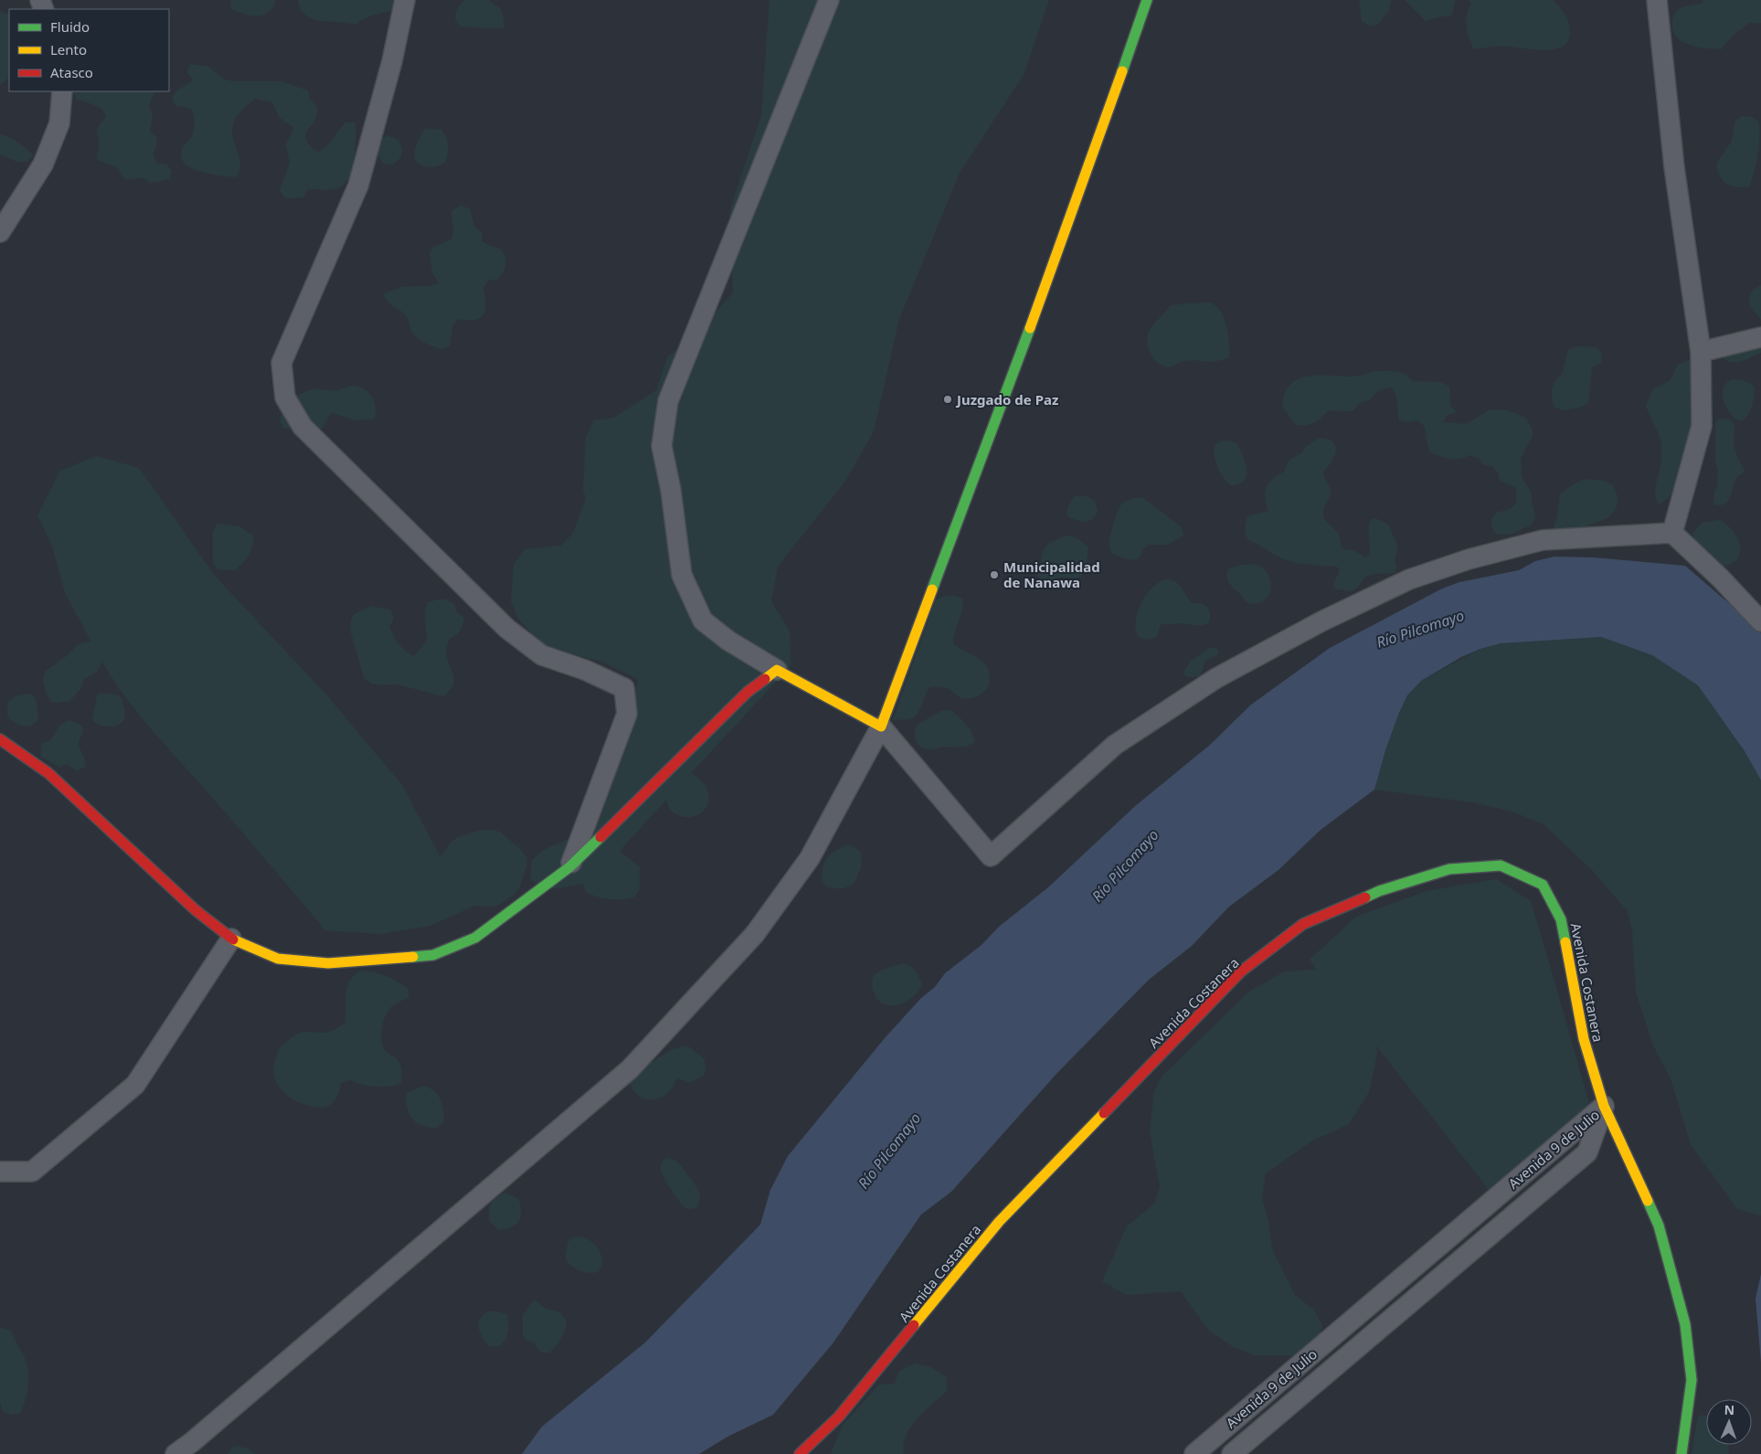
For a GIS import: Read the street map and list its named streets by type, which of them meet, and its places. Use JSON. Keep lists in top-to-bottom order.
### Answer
{
  "streets": {
    "street": ["Avenida Costanera", "Avenida 9 de Julio"]
  },
  "crossings": [
    ["Avenida Costanera", "Avenida 9 de Julio"]
  ],
  "water": ["Río Pilcomayo"],
  "places": ["Juzgado de Paz", "Municipalidad de Nanawa"],
  "legend": ["Fluido", "Lento", "Atasco"],
  "north": "top"
}
